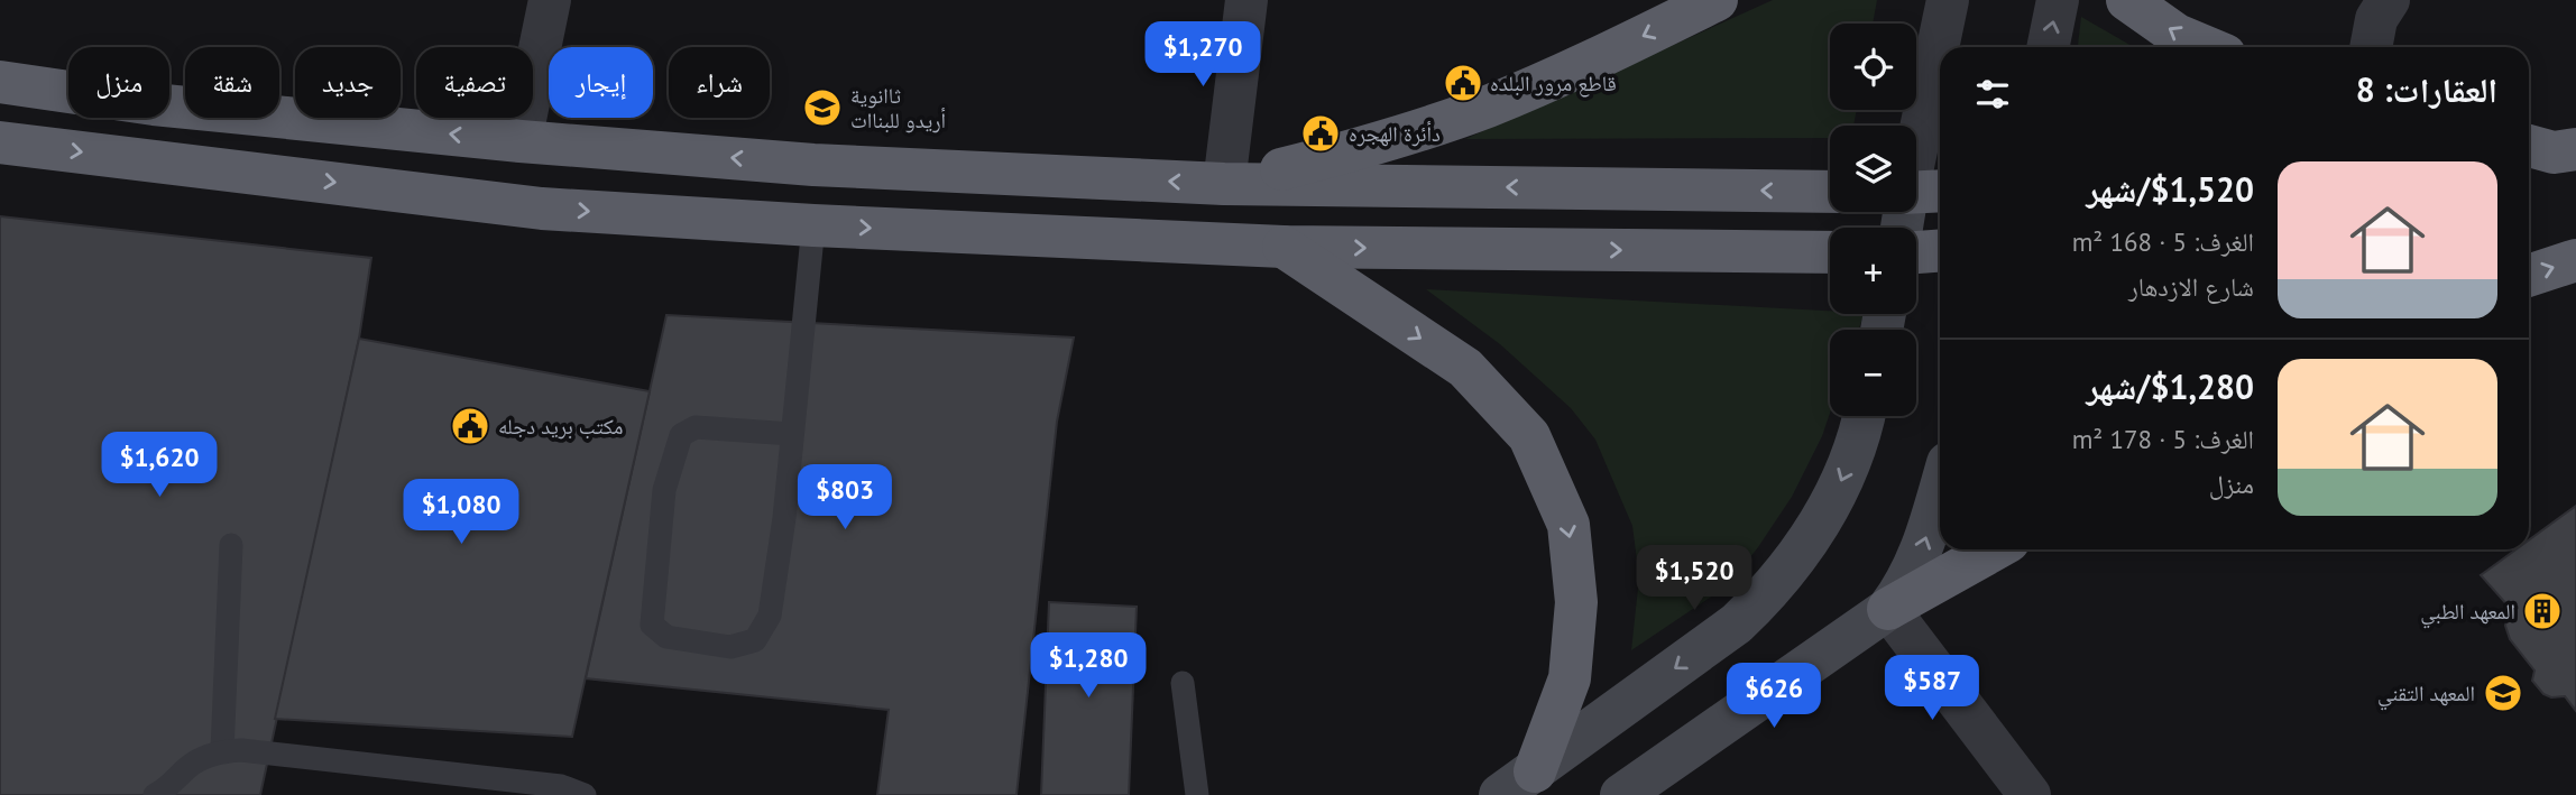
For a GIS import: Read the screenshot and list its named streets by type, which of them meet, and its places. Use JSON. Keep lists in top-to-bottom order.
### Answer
{
  "places": {
    "public building": ["قاطع مرور البلده", "دأئرة الهجره", "مكتب بريد دجله"],
    "school or university": ["ثاانوية أريدو للبناات", "المعهد التقني"],
    "building": ["المعهد الطبي"]
  },
  "page": {
    "price": [
      "$1,270",
      "$1,620",
      "$803",
      "$1,080",
      "$1,520",
      "$1,280",
      "$587",
      "$626"
    ],
    "map_buttons": ["+", "−"],
    "chip": [
      "شراء",
      "إيجار",
      "تصفية",
      "جديد",
      "شقة",
      "منزل"
    ],
    "heading": "العقارات: 8",
    "list": [
      {
        "name": "$1,520/شهر",
        "note": "الغرف: 5 · 168 m² · شارع الازدهار"
      },
      {
        "name": "$1,280/شهر",
        "note": "الغرف: 5 · 178 m² · منزل"
      }
    ]
  }
}
